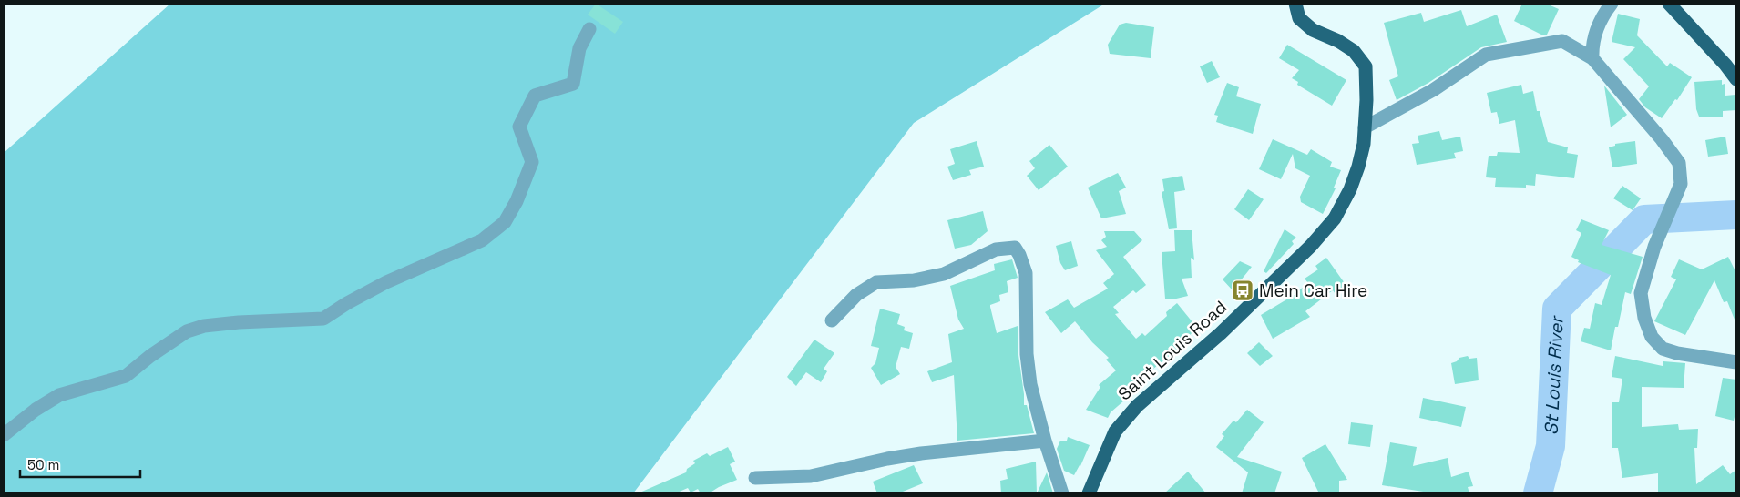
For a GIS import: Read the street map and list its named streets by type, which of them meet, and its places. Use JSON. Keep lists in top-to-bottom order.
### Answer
{
  "streets": {
    "main road": ["Saint Louis Road"]
  },
  "water": ["St Louis River"],
  "places": {
    "bus stop": ["Mein Car Hire"]
  },
  "scale_bar": "50 m"
}
